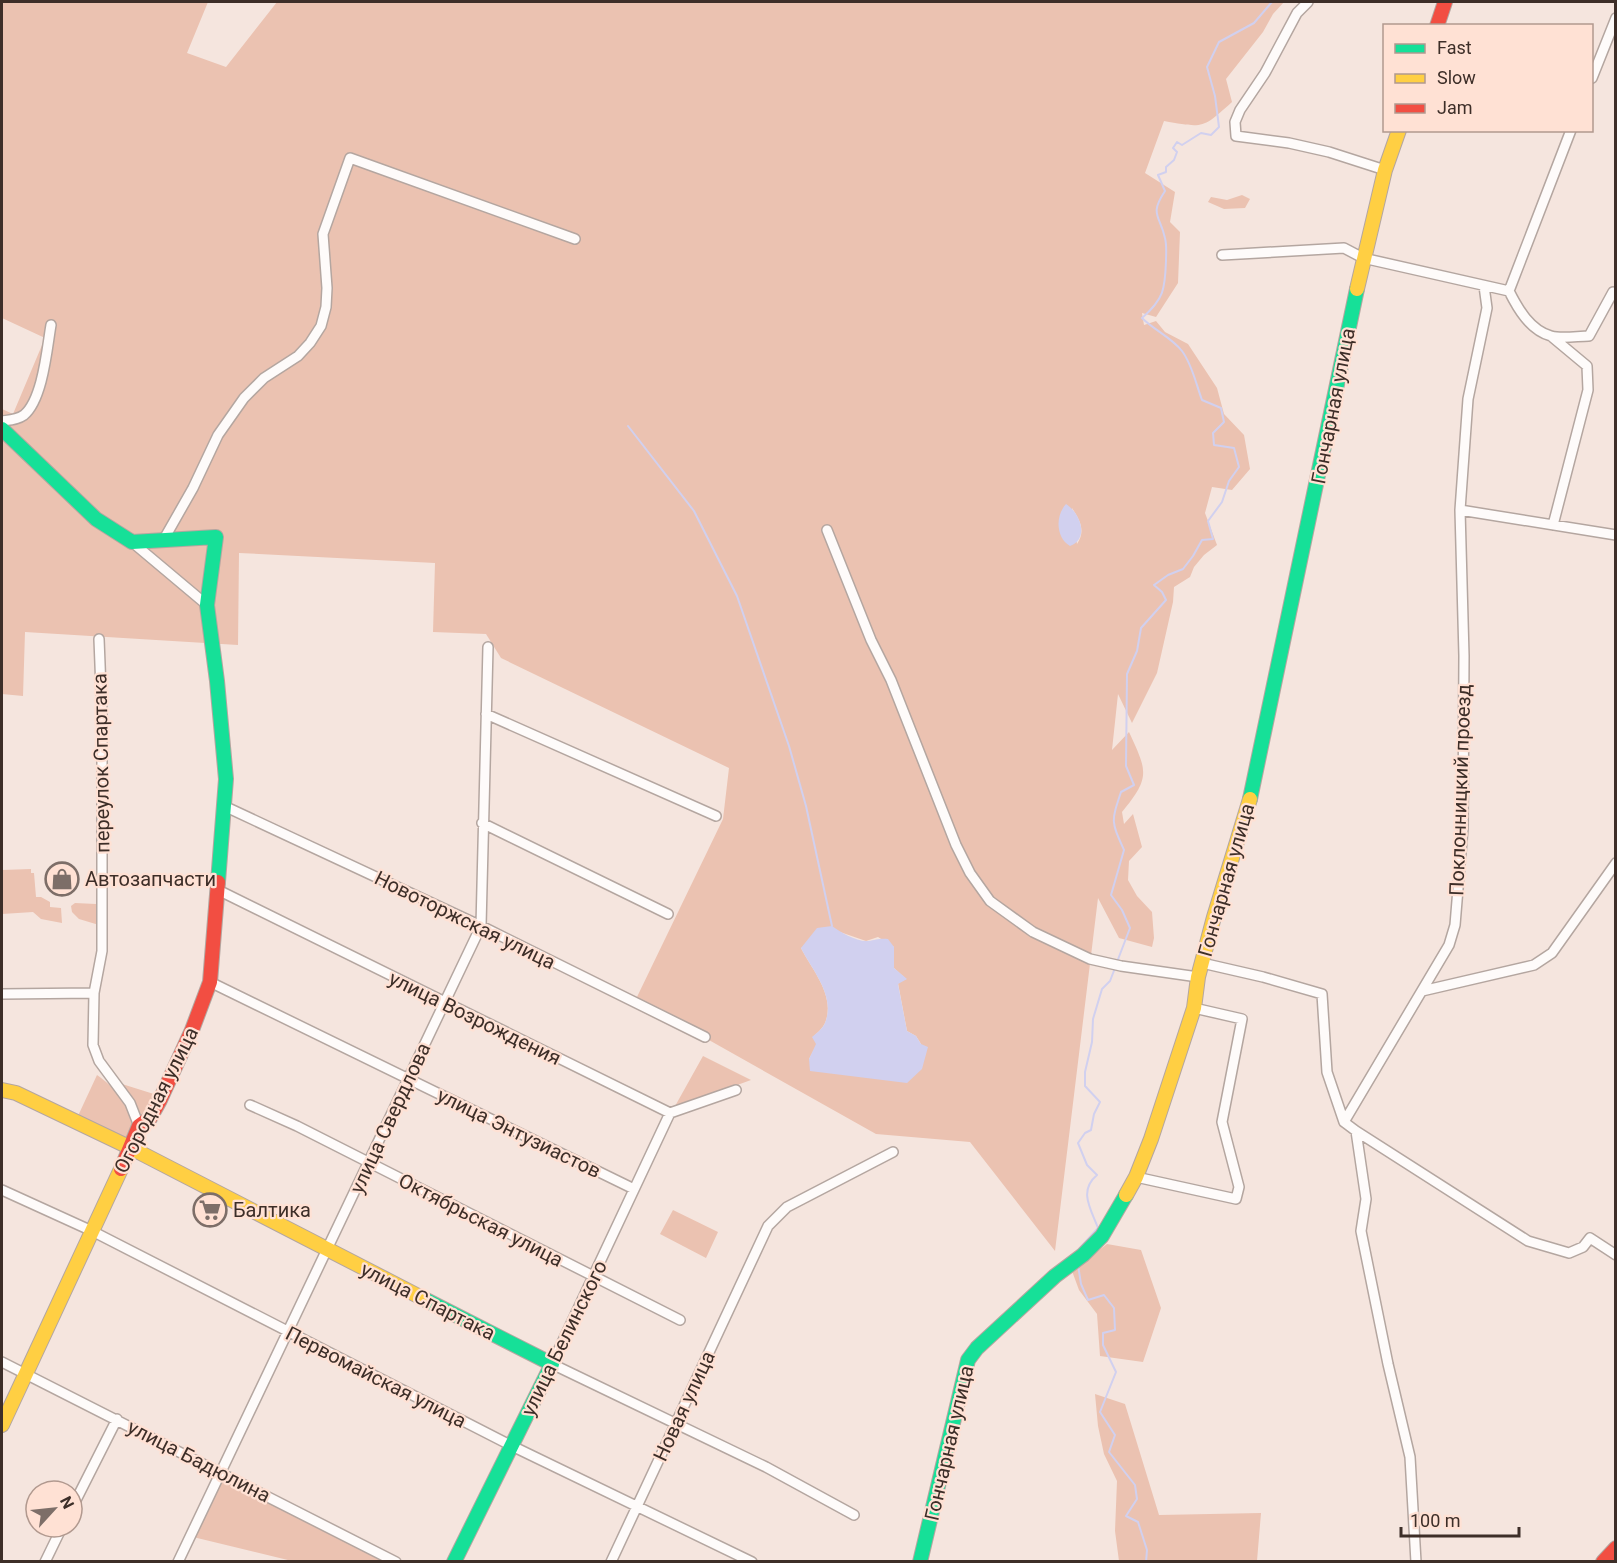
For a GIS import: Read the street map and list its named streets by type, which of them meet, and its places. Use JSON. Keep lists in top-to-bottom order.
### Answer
{
  "streets": {
    "street": [
      "Гончарная улица",
      "переулок Спартака",
      "Поклонницкий проезд",
      "Новоторжская улица",
      "улица Возрождения",
      "Огородная улица",
      "улица Свердлова",
      "улица Энтузиастов",
      "Октябрьская улица",
      "улица Спартака",
      "улица Белинского",
      "Первомайская улица",
      "Новая улица",
      "улица Бадюлина"
    ]
  },
  "crossings": [
    ["переулок Спартака", "Огородная улица"],
    ["Новоторжская улица", "Огородная улица"],
    ["Новоторжская улица", "улица Свердлова"],
    ["улица Возрождения", "Огородная улица"],
    ["улица Возрождения", "улица Свердлова"],
    ["улица Возрождения", "улица Белинского"],
    ["Огородная улица", "улица Энтузиастов"],
    ["Огородная улица", "улица Спартака"],
    ["Огородная улица", "Первомайская улица"],
    ["Огородная улица", "улица Бадюлина"],
    ["улица Свердлова", "улица Энтузиастов"],
    ["улица Свердлова", "Октябрьская улица"],
    ["улица Свердлова", "улица Спартака"],
    ["улица Свердлова", "Первомайская улица"],
    ["улица Свердлова", "улица Бадюлина"],
    ["улица Энтузиастов", "улица Белинского"],
    ["Октябрьская улица", "улица Белинского"],
    ["улица Спартака", "улица Белинского"],
    ["улица Спартака", "Новая улица"],
    ["улица Белинского", "Первомайская улица"],
    ["Первомайская улица", "Новая улица"]
  ],
  "places": {
    "shop": ["Автозапчасти"],
    "supermarket": ["Балтика"]
  },
  "legend": ["Fast", "Slow", "Jam"],
  "scale_bar": "100 m",
  "north": "top right"
}
